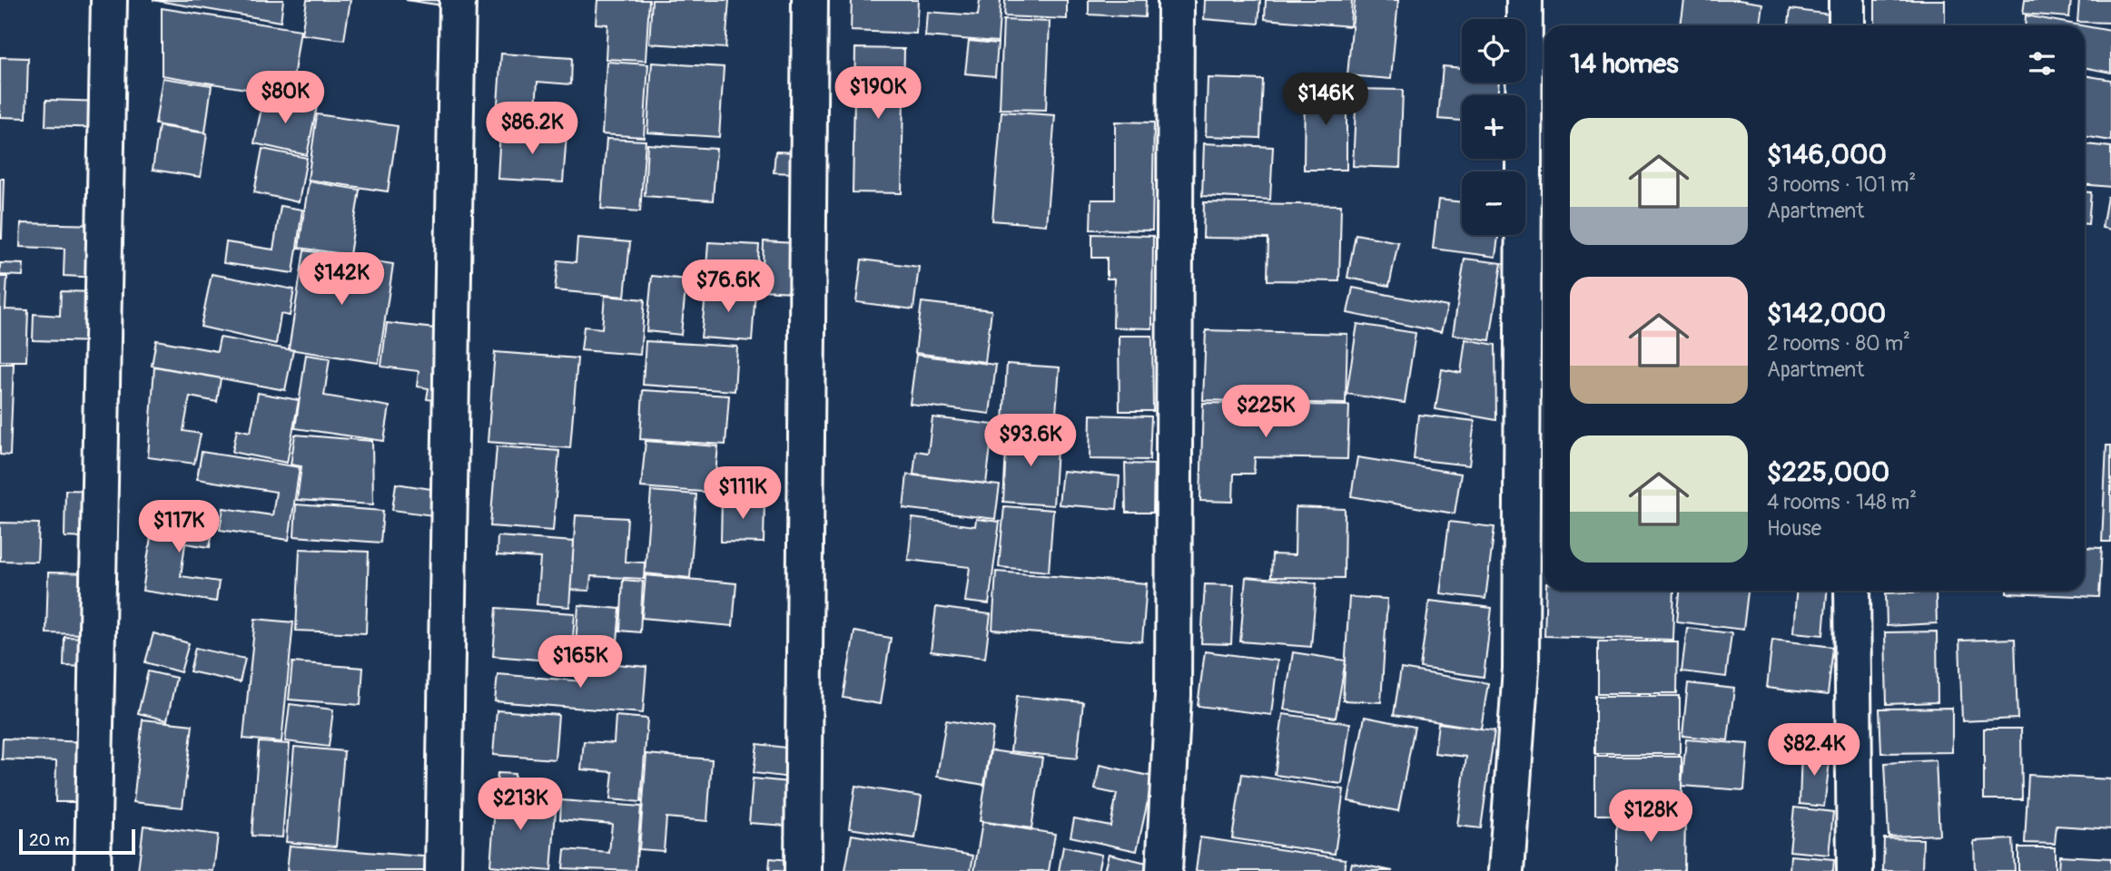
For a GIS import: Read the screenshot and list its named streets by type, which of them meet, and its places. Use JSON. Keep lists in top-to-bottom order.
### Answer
{
  "scale_bar": "20 m",
  "page": {
    "map_buttons": ["+", "−"],
    "heading": "14 homes",
    "price": [
      "$190K",
      "$80K",
      "$146K",
      "$86.2K",
      "$142K",
      "$76.6K",
      "$225K",
      "$93.6K",
      "$111K",
      "$117K",
      "$165K",
      "$82.4K",
      "$213K",
      "$128K"
    ],
    "list": [
      {
        "name": "$146,000",
        "note": "3 rooms · 101 m² · Apartment"
      },
      {
        "name": "$142,000",
        "note": "2 rooms · 80 m² · Apartment"
      },
      {
        "name": "$225,000",
        "note": "4 rooms · 148 m² · House"
      }
    ],
    "scale": "20 m"
  }
}
